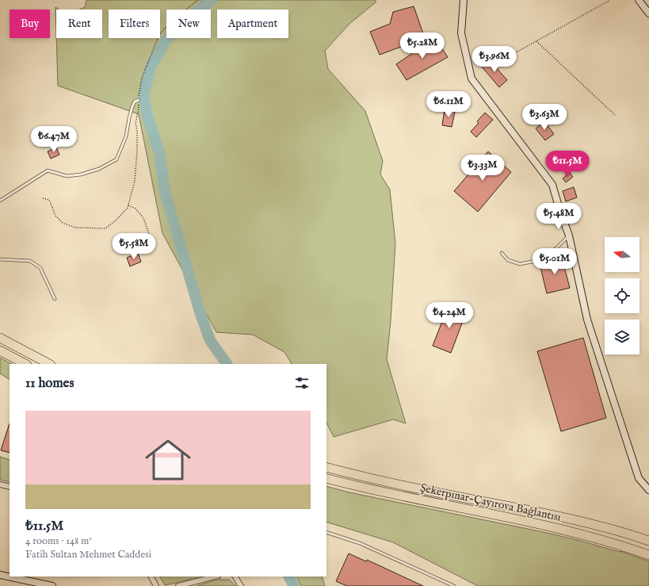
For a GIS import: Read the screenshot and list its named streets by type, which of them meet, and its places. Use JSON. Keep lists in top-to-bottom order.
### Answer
{
  "streets": {
    "highway": ["Şekerpınar-Çayırova Bağlantısı"]
  },
  "north": "left",
  "page": {
    "chip": [
      "Buy",
      "Rent",
      "Filters",
      "New",
      "Apartment"
    ],
    "price": [
      "₺5.28M",
      "₺3.96M",
      "₺6.11M",
      "₺3.63M",
      "₺6.47M",
      "₺11.5M",
      "₺3.33M",
      "₺5.48M",
      "₺5.58M",
      "₺5.01M",
      "₺4.24M"
    ],
    "heading": "11 homes",
    "list": [
      {
        "name": "₺11.5M",
        "note": "4 rooms · 148 m² · Fatih Sultan Mehmet Caddesi"
      }
    ]
  }
}
